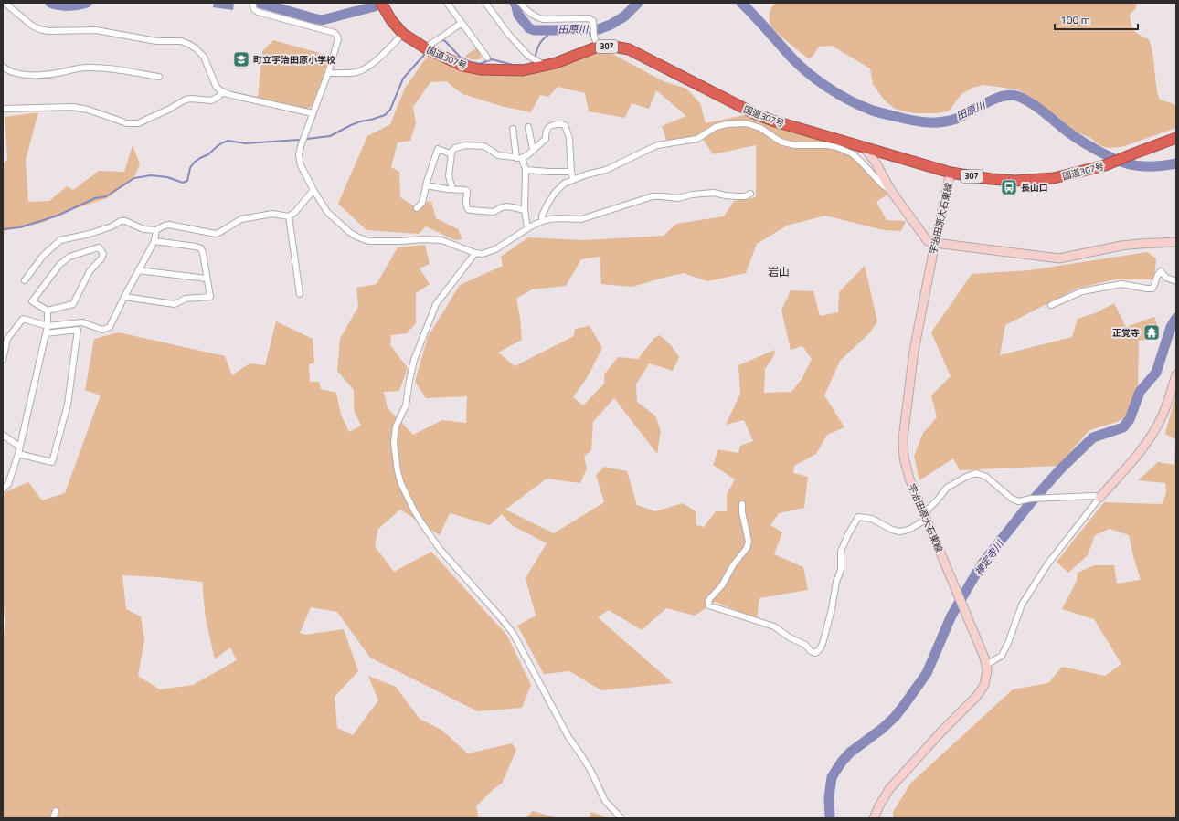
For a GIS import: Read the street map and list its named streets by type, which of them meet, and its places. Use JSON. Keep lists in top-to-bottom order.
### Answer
{
  "streets": {
    "highway": ["307", "国道307号"],
    "main road": ["宇治田原大石東線"]
  },
  "crossings": [
    ["国道307号", "宇治田原大石東線"]
  ],
  "districts": ["岩山"],
  "water": ["田原川", "禅定寺川"],
  "places": {
    "school or university": ["町立宇治田原小学校"],
    "bus stop": ["長山口"],
    "temple": ["正覚寺"]
  },
  "scale_bar": "100 m"
}
